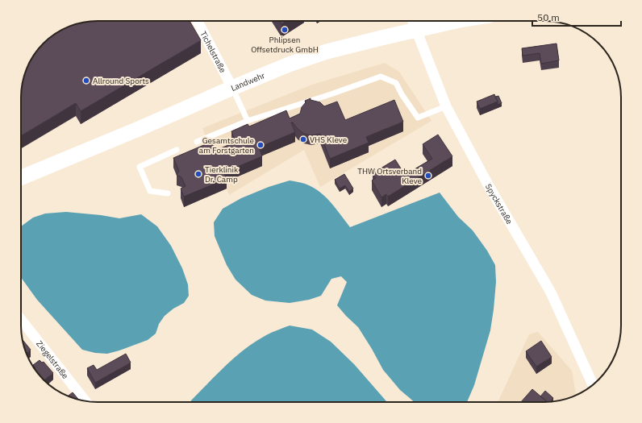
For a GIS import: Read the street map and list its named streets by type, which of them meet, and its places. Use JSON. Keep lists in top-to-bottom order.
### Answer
{
  "streets": {
    "main road": ["Landwehr"],
    "street": ["Tichelstraße", "Spyckstraße", "Ziegelstraße"]
  },
  "crossings": [
    ["Tichelstraße", "Landwehr"],
    ["Landwehr", "Spyckstraße"]
  ],
  "places": [
    "Phlipsen Offsetdruck GmbH",
    "Allround Sports",
    "VHS Kleve",
    "Gesamtschule am Forstgarten",
    "Tierklinik Dr. Camp",
    "THW Ortsverband Kleve"
  ],
  "scale_bar": "50 m"
}
